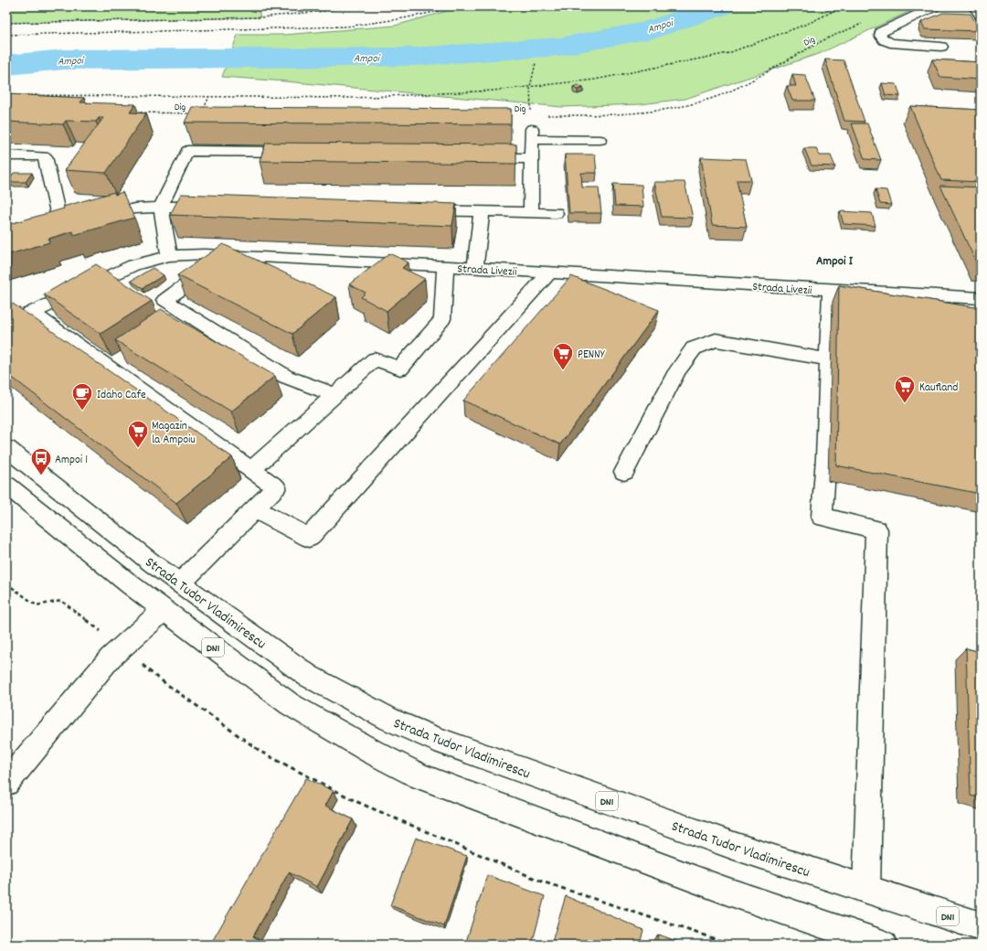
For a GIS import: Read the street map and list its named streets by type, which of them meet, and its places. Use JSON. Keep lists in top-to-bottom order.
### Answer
{
  "streets": {
    "main road": ["Strada Livezii", "Strada Tudor Vladimirescu", "DN1"],
    "path": ["Dig"]
  },
  "districts": ["Ampoi I"],
  "water": ["Ampoi"],
  "places": {
    "supermarket": ["PENNY", "Kaufland", "Magazin la Ampoiu"],
    "cafe": ["Idaho Cafe"],
    "bus stop": ["Ampoi 1"]
  }
}
